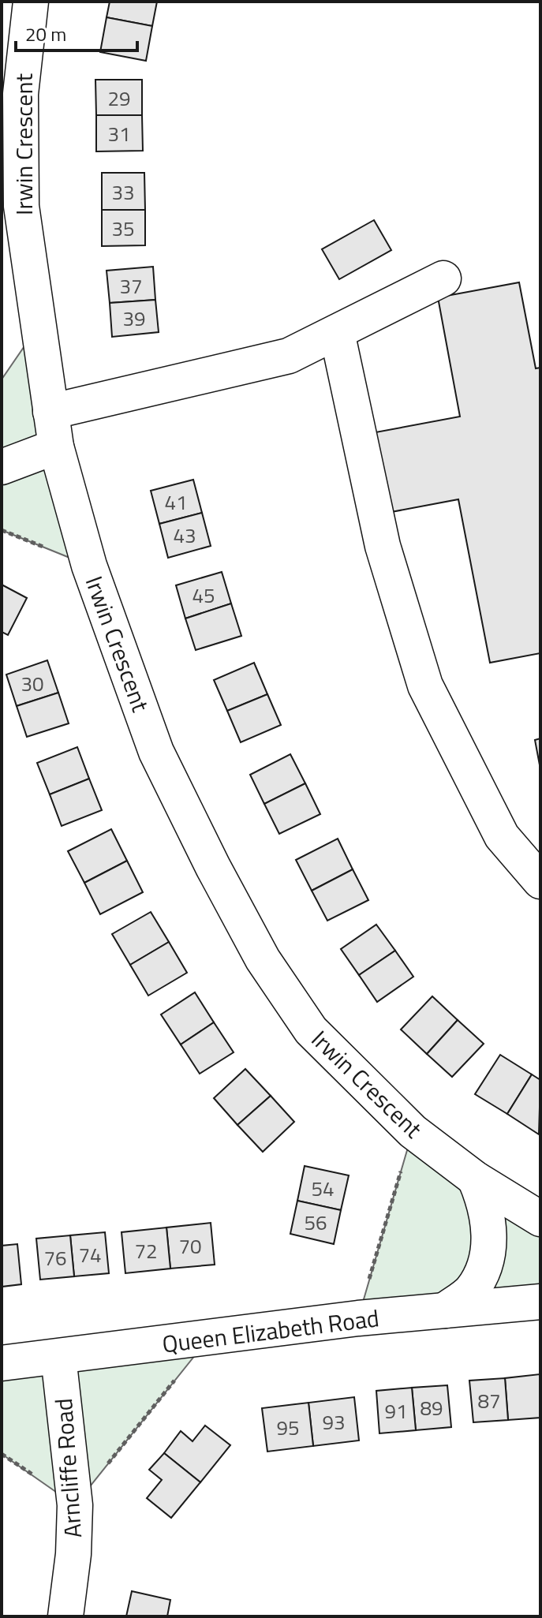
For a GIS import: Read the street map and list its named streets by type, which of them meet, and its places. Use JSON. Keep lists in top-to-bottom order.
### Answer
{
  "streets": {
    "street": ["Irwin Crescent", "Queen Elizabeth Road", "Arncliffe Road"]
  },
  "crossings": [
    ["Irwin Crescent", "Queen Elizabeth Road"],
    ["Queen Elizabeth Road", "Arncliffe Road"]
  ],
  "house_numbers": [
    "29",
    "31",
    "33",
    "35",
    "37",
    "39",
    "41",
    "43",
    "45",
    "30",
    "54",
    "56",
    "70",
    "72",
    "74",
    "76",
    "87",
    "89",
    "91",
    "93",
    "95"
  ],
  "scale_bar": "20 m"
}
